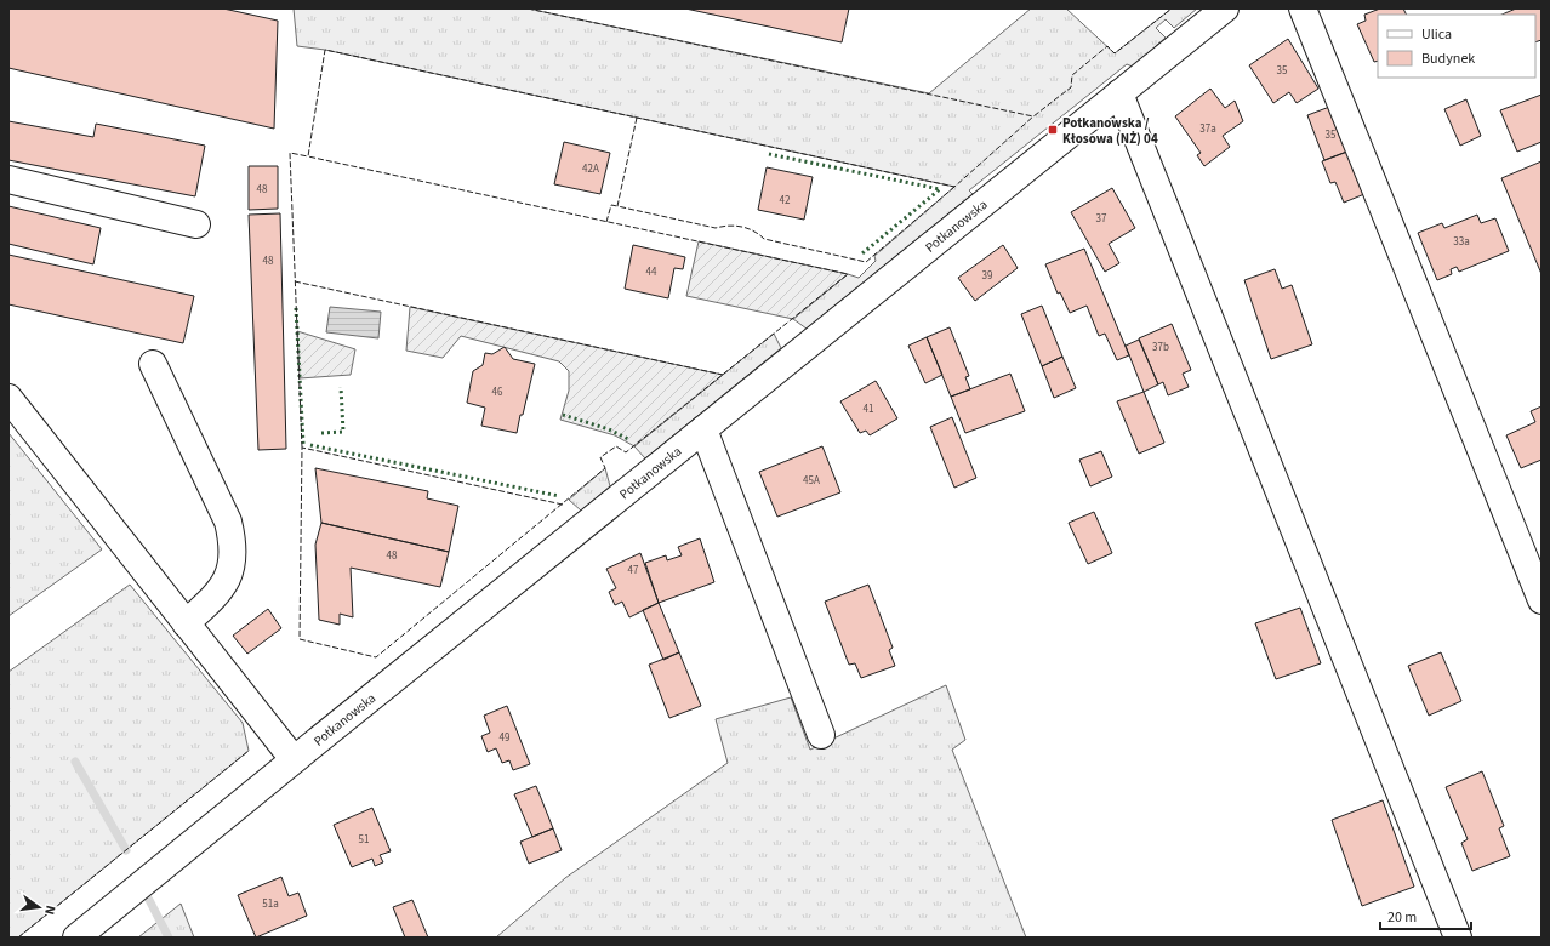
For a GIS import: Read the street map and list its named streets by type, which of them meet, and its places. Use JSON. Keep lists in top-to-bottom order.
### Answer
{
  "streets": {
    "street": ["Potkanowska"]
  },
  "places": {
    "transit": ["Potkanowska / Kłosowa (NŻ) 04"]
  },
  "house_numbers": [
    "35",
    "37a",
    "35",
    "42A",
    "48",
    "42",
    "37",
    "33a",
    "48",
    "44",
    "39",
    "37b",
    "46",
    "41",
    "45A",
    "48",
    "47",
    "49",
    "51",
    "51a"
  ],
  "legend": ["Ulica", "Budynek"],
  "scale_bar": "20 m",
  "north": "right"
}
